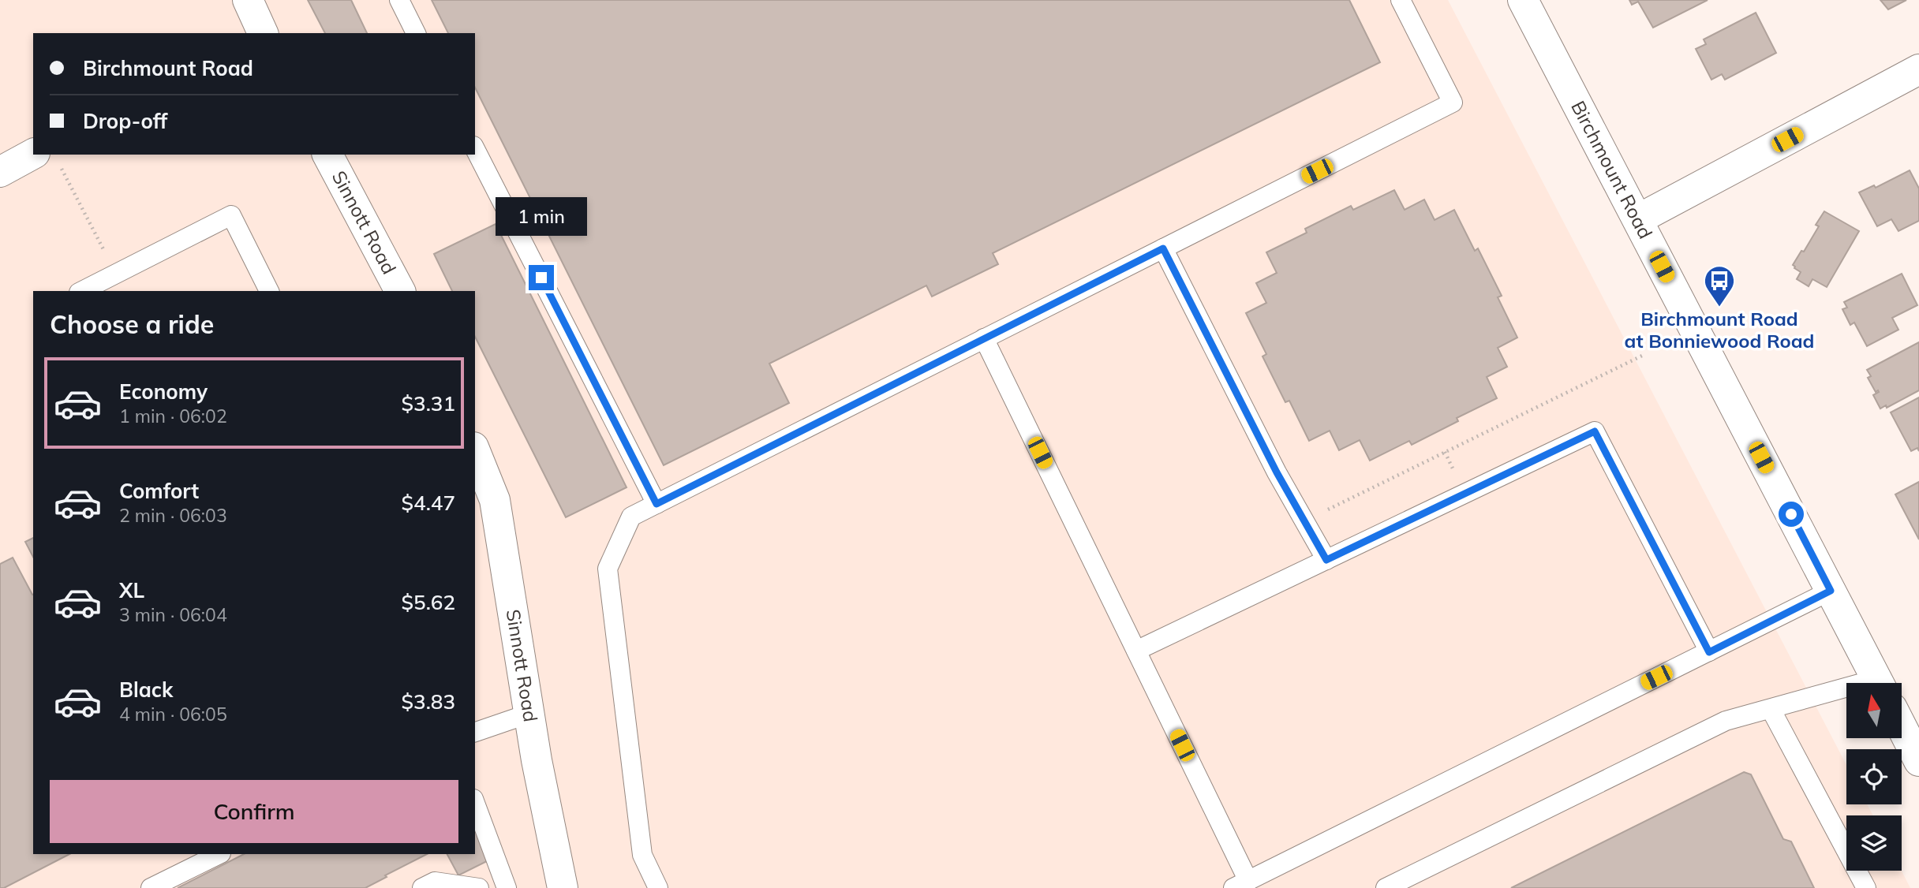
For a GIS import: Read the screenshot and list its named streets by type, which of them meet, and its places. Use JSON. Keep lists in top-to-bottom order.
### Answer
{
  "streets": {
    "street": ["Birchmount Road", "Sinnott Road"]
  },
  "places": {
    "bus stop": ["Birchmount Road at Bonniewood Road"]
  },
  "north": "top",
  "page": {
    "banner": ["Birchmount Road", "Drop-off"],
    "bubble": "1 min",
    "heading": "Choose a ride",
    "list": [
      {
        "name": "Economy",
        "note": "1 min · 06:02",
        "value": "$3.31"
      },
      {
        "name": "Comfort",
        "note": "2 min · 06:03",
        "value": "$4.47"
      },
      {
        "name": "XL",
        "note": "3 min · 06:04",
        "value": "$5.62"
      },
      {
        "name": "Black",
        "note": "4 min · 06:05",
        "value": "$3.83"
      }
    ],
    "buttons": "Confirm"
  }
}
